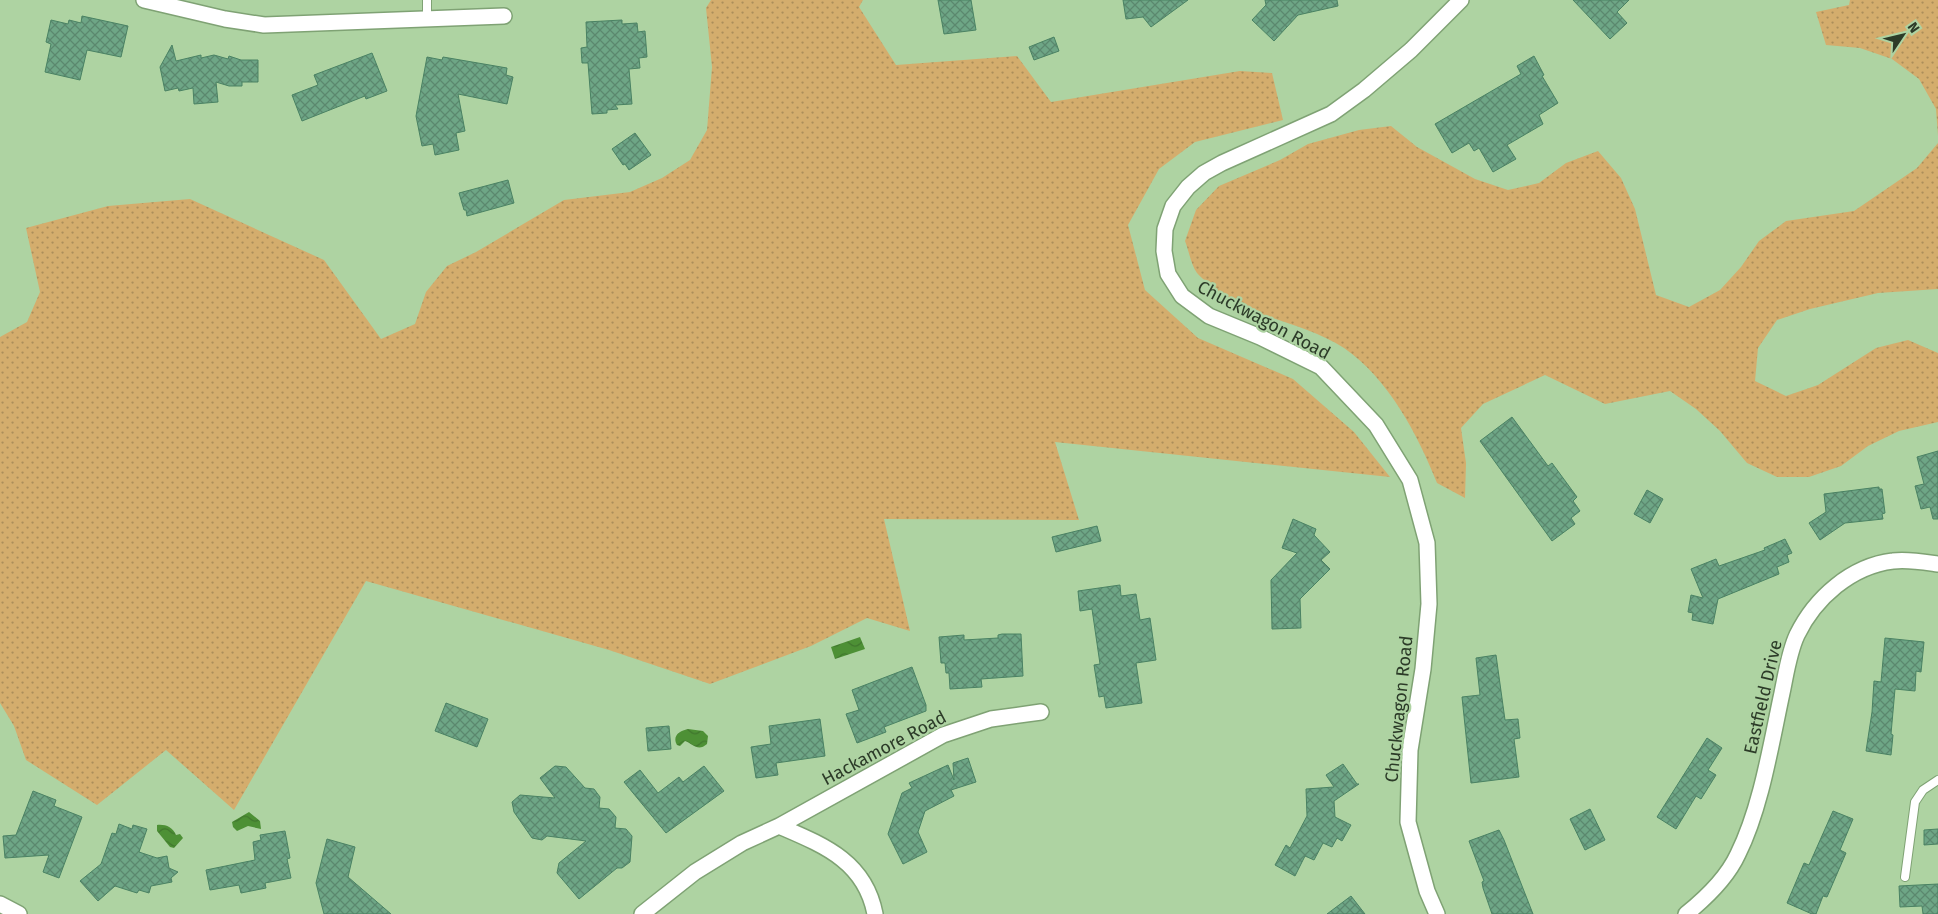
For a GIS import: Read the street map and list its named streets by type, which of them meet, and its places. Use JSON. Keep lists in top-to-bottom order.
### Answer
{
  "streets": {
    "street": ["Chuckwagon Road", "Eastfield Drive", "Hackamore Road"]
  },
  "north": "top right"
}
